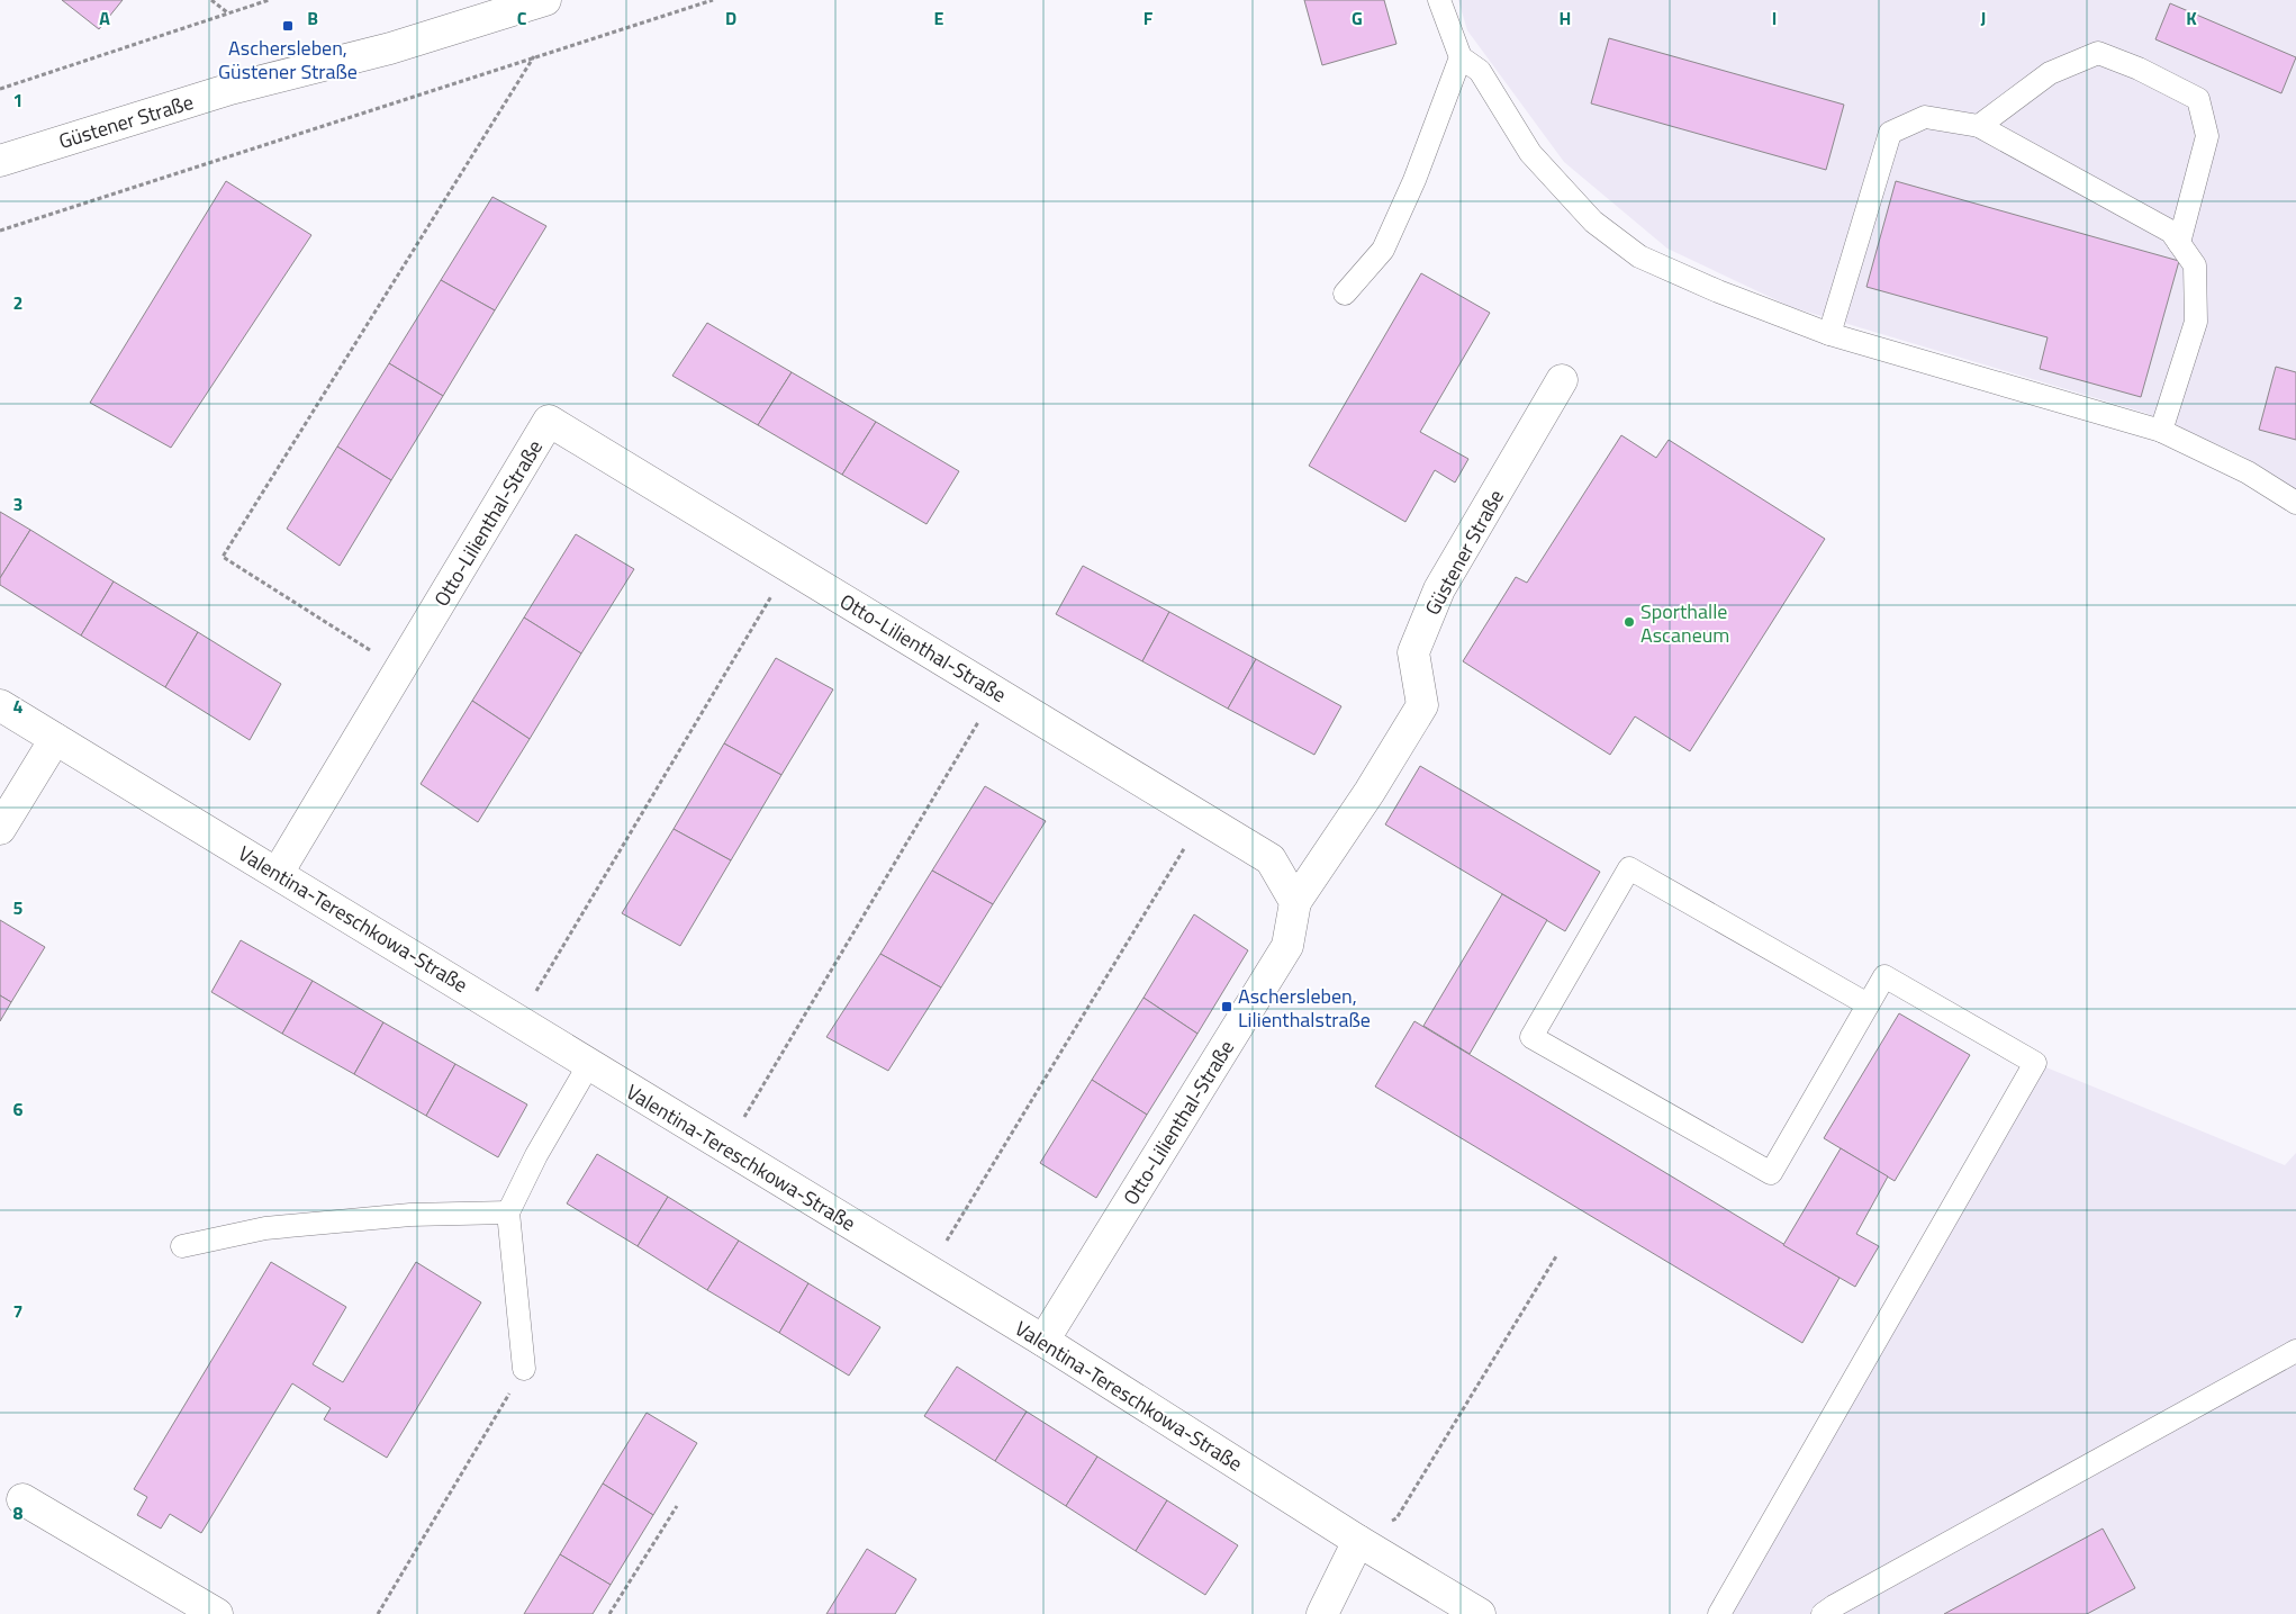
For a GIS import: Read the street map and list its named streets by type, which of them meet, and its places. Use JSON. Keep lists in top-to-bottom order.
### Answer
{
  "streets": {
    "street": ["Güstener Straße", "Otto-Lilienthal-Straße", "Valentina-Tereschkowa-Straße"]
  },
  "crossings": [
    ["Güstener Straße", "Otto-Lilienthal-Straße"],
    ["Otto-Lilienthal-Straße", "Valentina-Tereschkowa-Straße"]
  ],
  "places": {
    "transit": ["Aschersleben, Güstener Straße", "Aschersleben, Lilienthalstraße"],
    "other": ["Sporthalle Ascaneum"]
  },
  "grid": {
    "columns": [
      "A",
      "B",
      "C",
      "D",
      "E",
      "F",
      "G",
      "H",
      "I",
      "J",
      "K"
    ],
    "rows": [
      "1",
      "2",
      "3",
      "4",
      "5",
      "6",
      "7",
      "8"
    ]
  }
}
